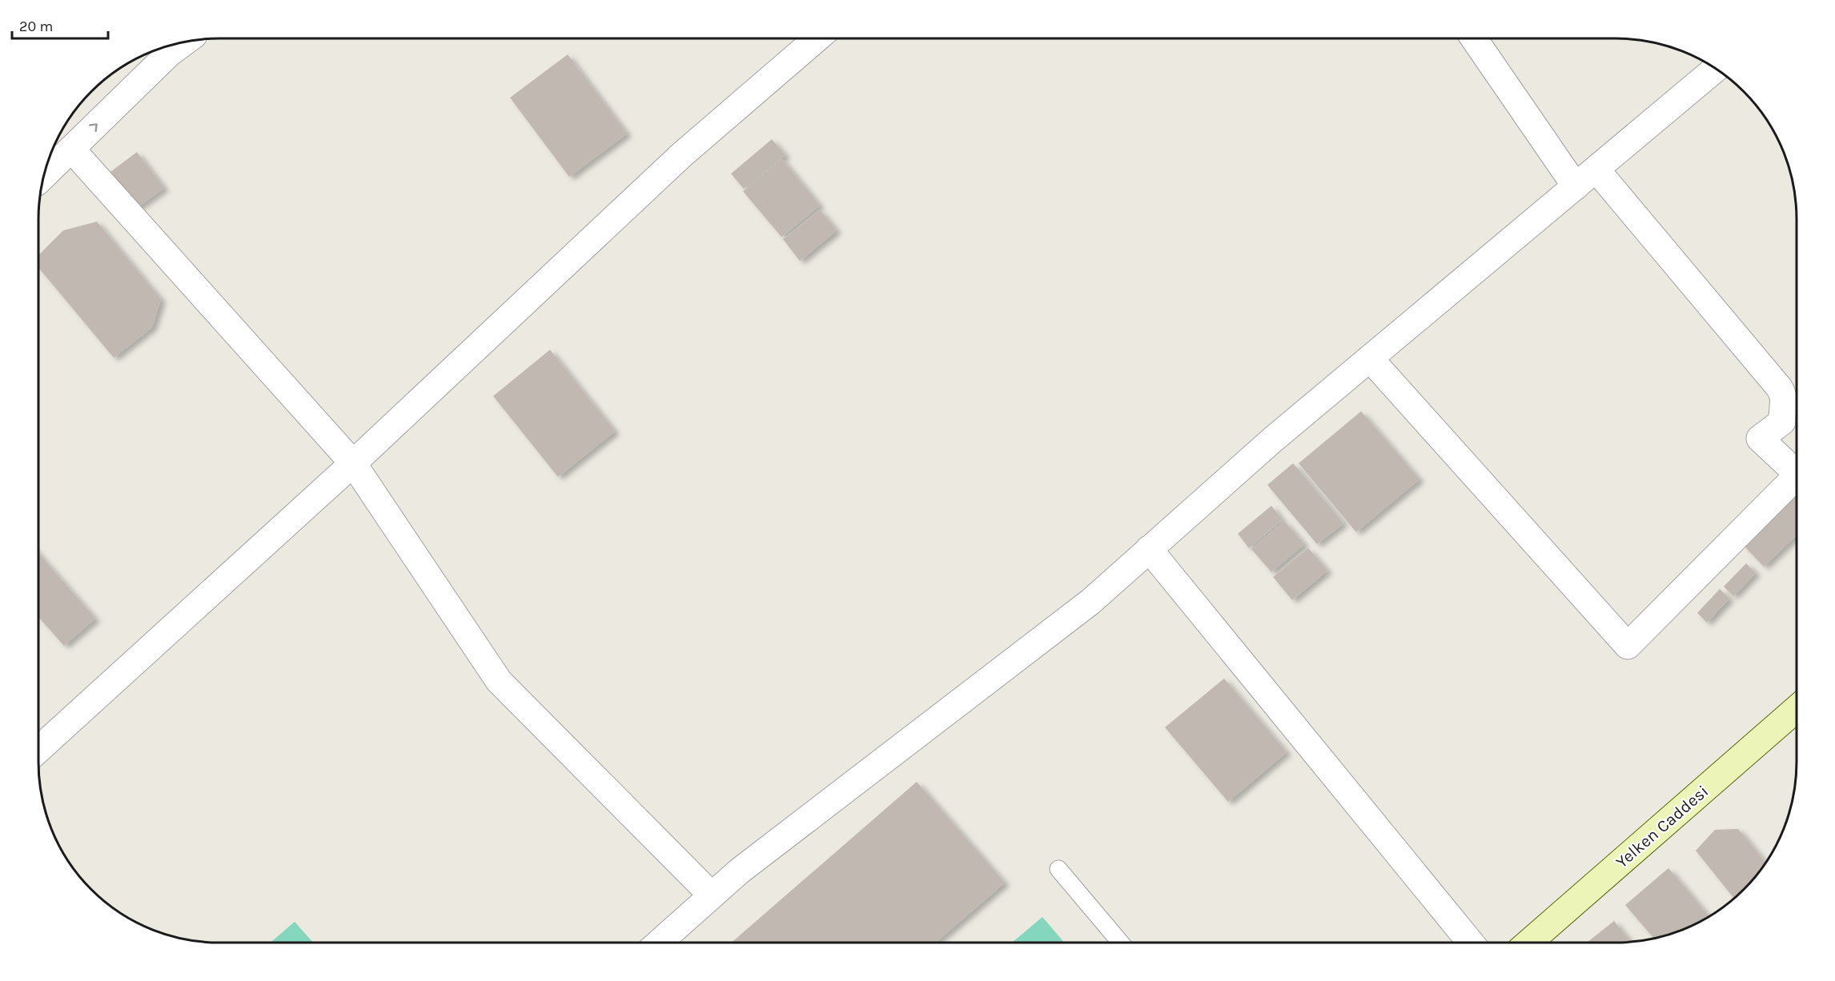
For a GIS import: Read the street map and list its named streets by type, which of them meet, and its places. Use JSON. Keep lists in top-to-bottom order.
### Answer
{
  "streets": {
    "street": ["Yelken Caddesi"]
  },
  "scale_bar": "20 m"
}
